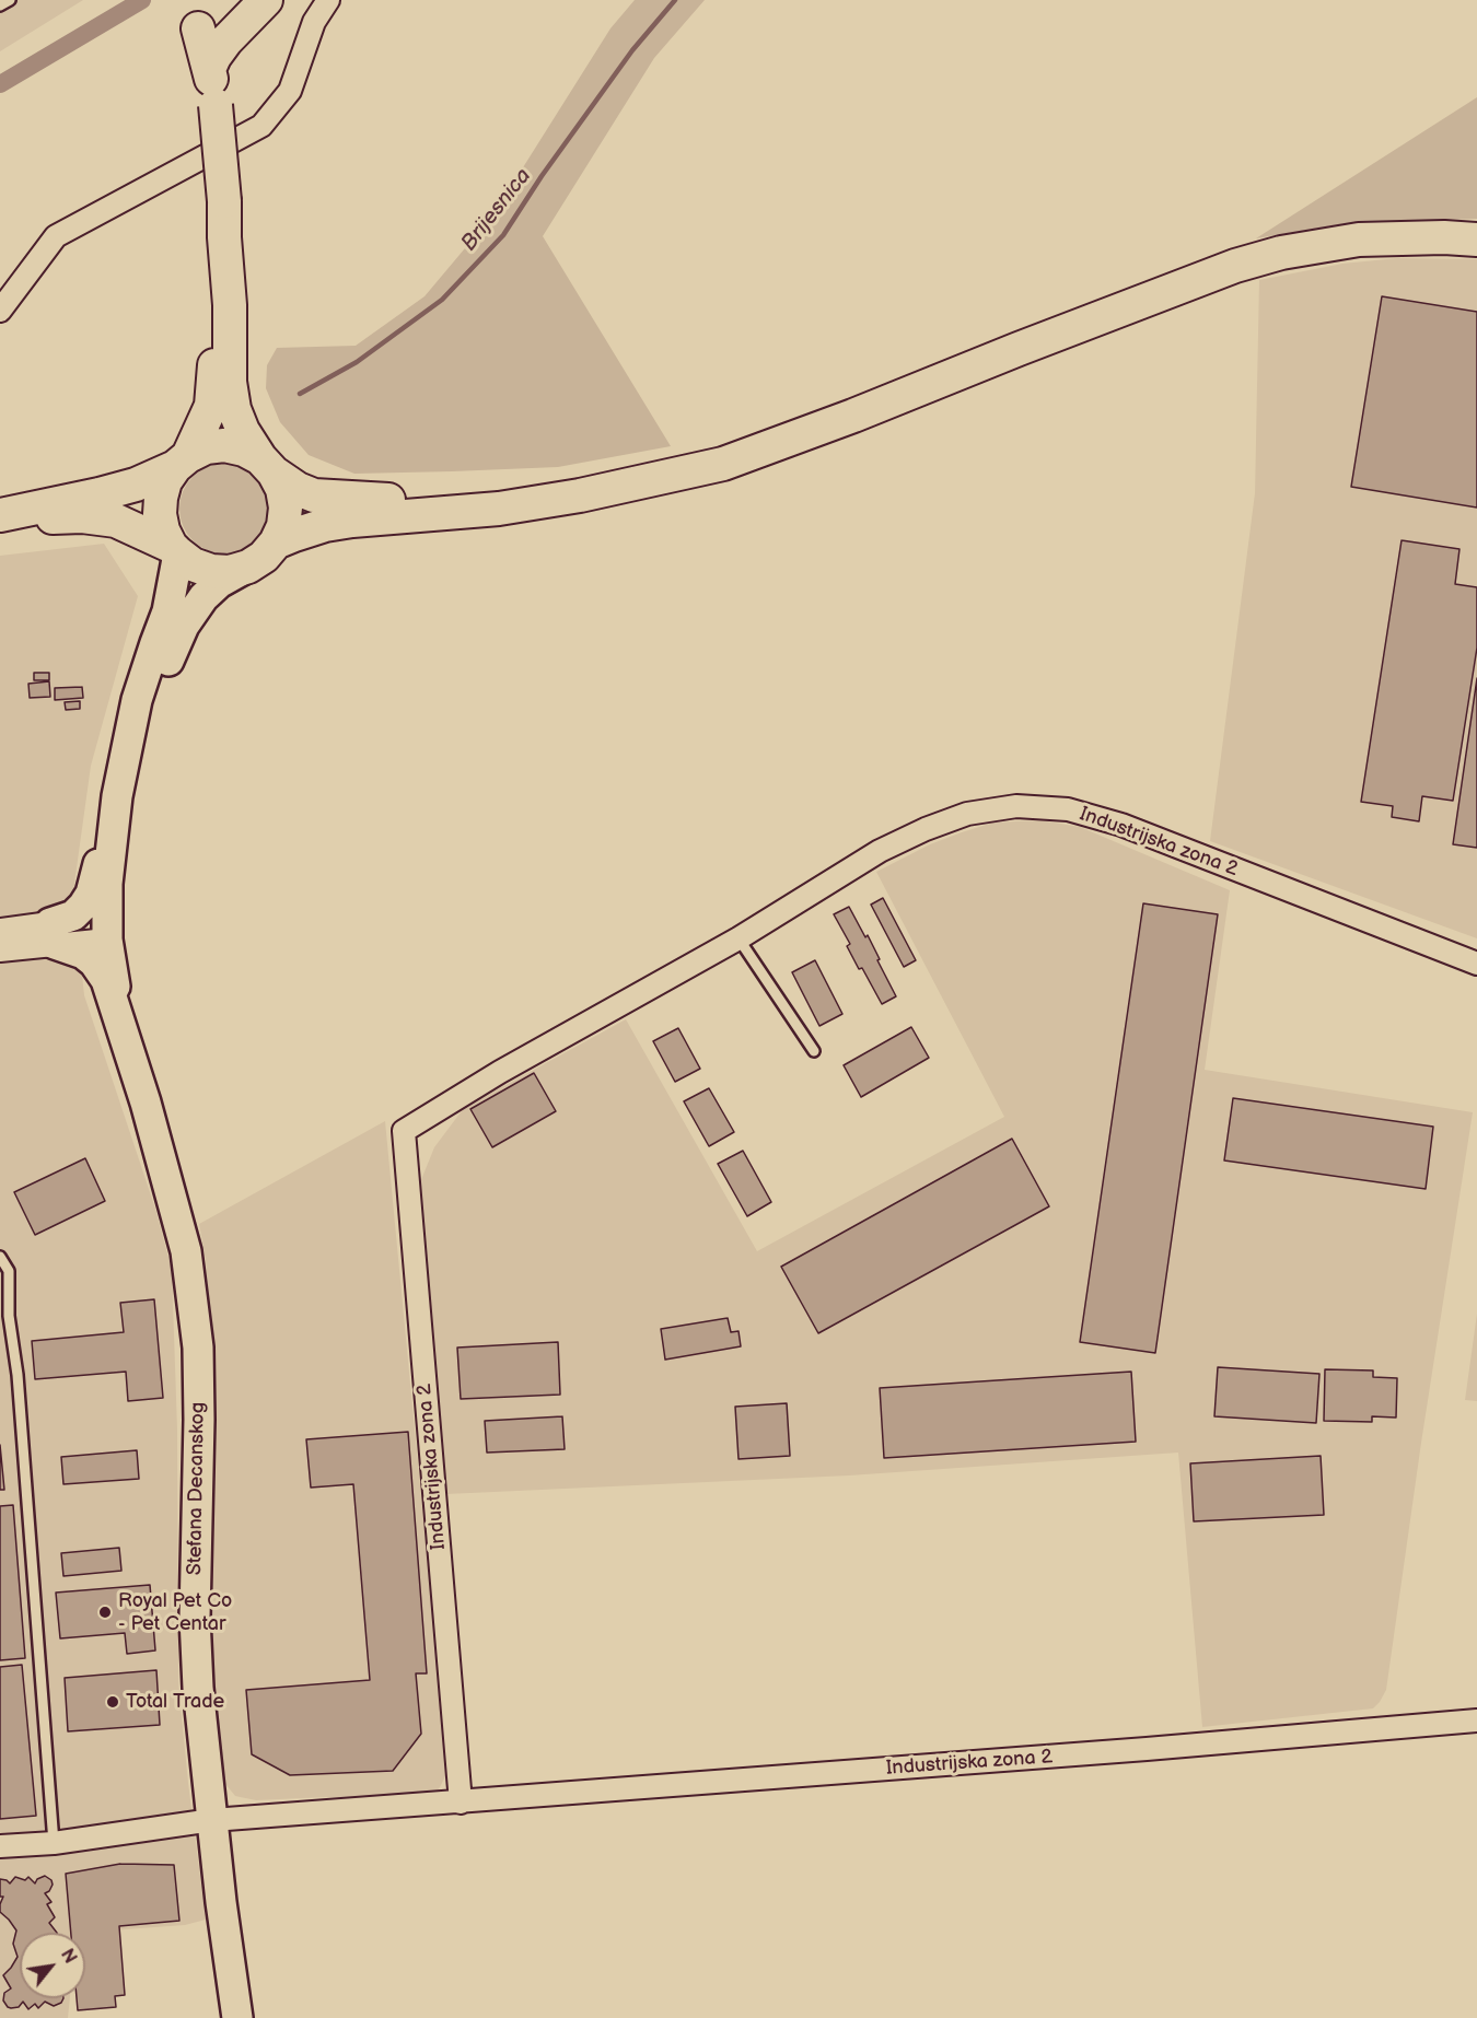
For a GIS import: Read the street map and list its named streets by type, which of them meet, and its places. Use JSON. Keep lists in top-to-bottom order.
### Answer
{
  "streets": {
    "main road": ["Stefana Decanskog"],
    "street": ["Industrijska zona 2"]
  },
  "crossings": [
    ["Industrijska zona 2", "Stefana Decanskog"]
  ],
  "water": ["Brijesnica"],
  "places": ["Royal Pet Co - Pet Centar", "Total Trade"],
  "north": "top right"
}
